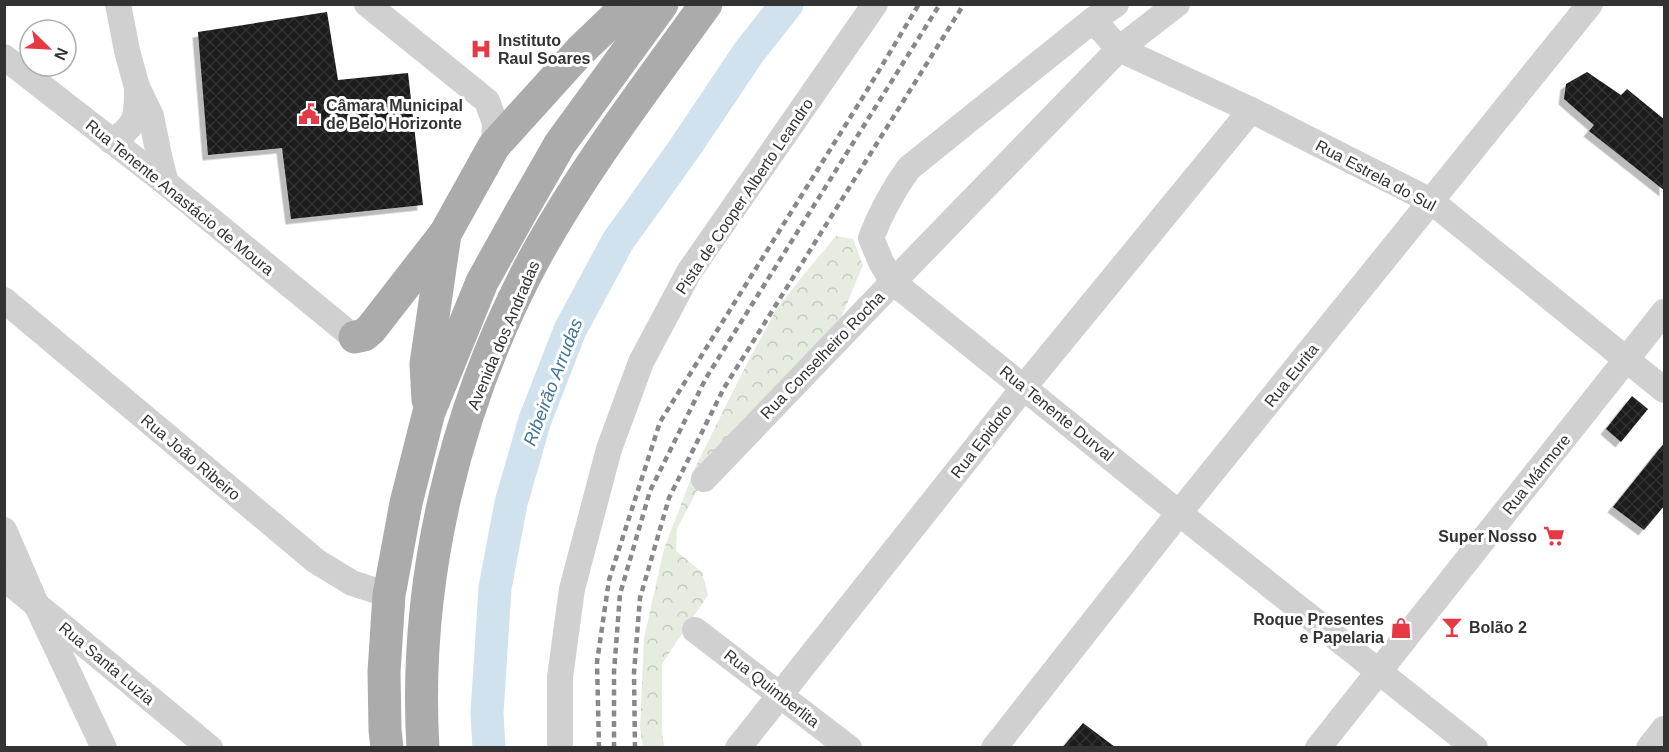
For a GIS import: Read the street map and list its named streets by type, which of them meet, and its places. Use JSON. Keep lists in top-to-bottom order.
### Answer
{
  "streets": {
    "main road": ["Avenida dos Andradas"],
    "street": [
      "Rua Estrela do Sul",
      "Pista de Cooper Alberto Leandro",
      "Rua Tenente Anastácio de Moura",
      "Rua Conselheiro Rocha",
      "Rua Eurita",
      "Rua Tenente Durval",
      "Rua Epidoto",
      "Rua João Ribeiro",
      "Rua Mármore",
      "Rua Santa Luzia",
      "Rua Quimberlita"
    ]
  },
  "crossings": [
    ["Rua Estrela do Sul", "Rua Conselheiro Rocha"],
    ["Rua Estrela do Sul", "Rua Eurita"],
    ["Rua Estrela do Sul", "Rua Epidoto"],
    ["Rua Estrela do Sul", "Rua Mármore"],
    ["Rua Conselheiro Rocha", "Rua Tenente Durval"],
    ["Rua Eurita", "Rua Tenente Durval"],
    ["Rua Tenente Durval", "Rua Epidoto"],
    ["Rua Tenente Durval", "Rua Mármore"],
    ["Rua Epidoto", "Rua Quimberlita"]
  ],
  "water": ["Ribeirão Arrudas"],
  "places": {
    "hospital": ["Instituto Raul Soares"],
    "public building": ["Câmara Municipal de Belo Horizonte"],
    "supermarket": ["Super Nosso"],
    "bar": ["Bolão 2"],
    "shop": ["Roque Presentes e Papelaria"]
  },
  "north": "bottom right"
}
